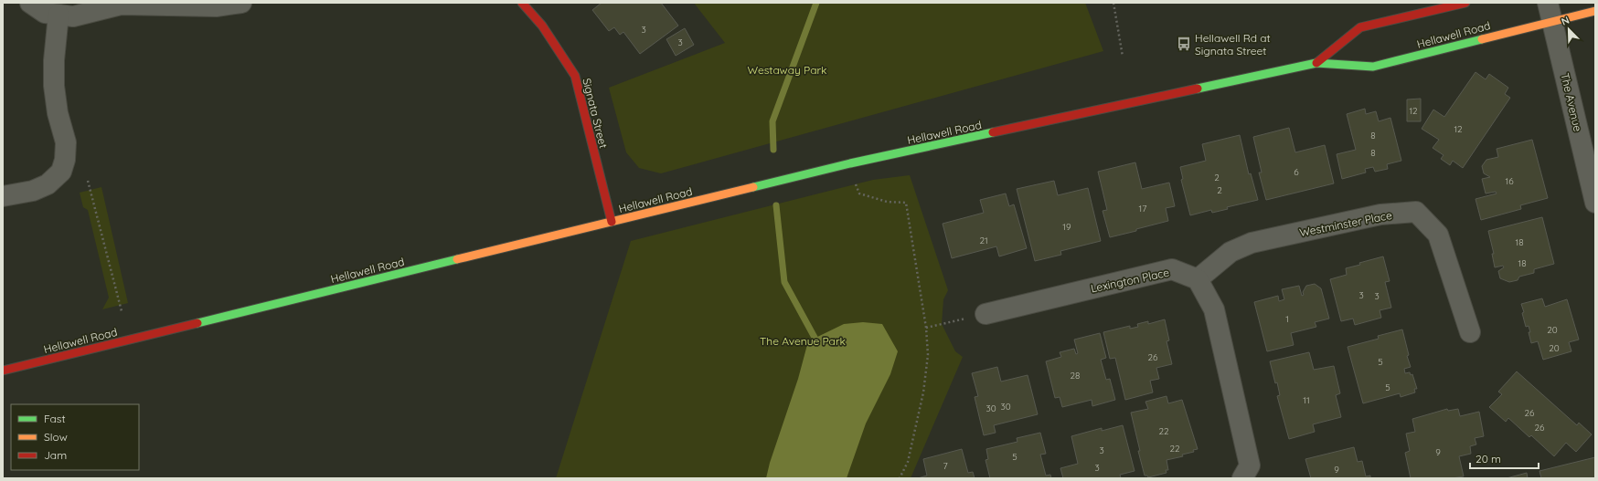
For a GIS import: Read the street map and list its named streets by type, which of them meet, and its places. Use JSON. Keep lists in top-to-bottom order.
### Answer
{
  "streets": {
    "street": [
      "Hellawell Road",
      "The Avenue",
      "Signata Street",
      "Westminster Place",
      "Lexington Place"
    ]
  },
  "crossings": [
    ["Hellawell Road", "The Avenue"],
    ["Hellawell Road", "Signata Street"],
    ["Westminster Place", "Lexington Place"]
  ],
  "parks": ["Westaway Park", "The Avenue Park"],
  "places": {
    "bus stop": ["Hellawell Rd at Signata Street"]
  },
  "house_numbers": [
    "3",
    "3",
    "12",
    "12",
    "8",
    "8",
    "6",
    "2",
    "16",
    "2",
    "17",
    "19",
    "21",
    "18",
    "18",
    "3",
    "3",
    "1",
    "20",
    "20",
    "26",
    "5",
    "28",
    "5",
    "11",
    "30",
    "30",
    "26",
    "26",
    "22",
    "22",
    "3",
    "9",
    "5",
    "7",
    "3",
    "9"
  ],
  "legend": ["Fast", "Slow", "Jam"],
  "scale_bar": "20 m",
  "north": "top left"
}
